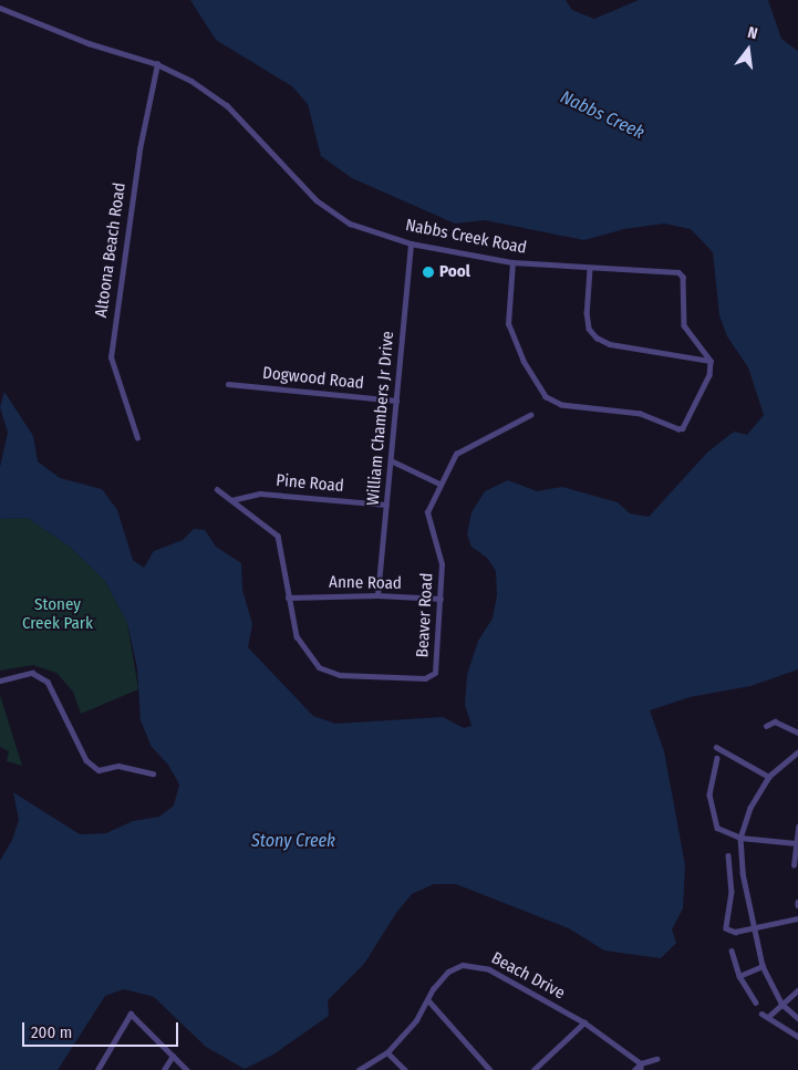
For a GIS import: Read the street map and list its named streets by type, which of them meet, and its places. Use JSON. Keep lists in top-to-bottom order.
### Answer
{
  "streets": {
    "street": [
      "Nabbs Creek Road",
      "Altoona Beach Road",
      "Dogwood Road",
      "William Chambers Jr Drive",
      "Pine Road",
      "Anne Road",
      "Beaver Road",
      "Beach Drive"
    ]
  },
  "crossings": [
    ["Nabbs Creek Road", "Altoona Beach Road"],
    ["Nabbs Creek Road", "William Chambers Jr Drive"],
    ["Dogwood Road", "William Chambers Jr Drive"],
    ["William Chambers Jr Drive", "Pine Road"],
    ["William Chambers Jr Drive", "Anne Road"],
    ["Anne Road", "Beaver Road"]
  ],
  "water": ["Nabbs Creek", "Stony Creek"],
  "parks": ["Stoney Creek Park"],
  "places": ["Pool"],
  "scale_bar": "200 m",
  "north": "top"
}
